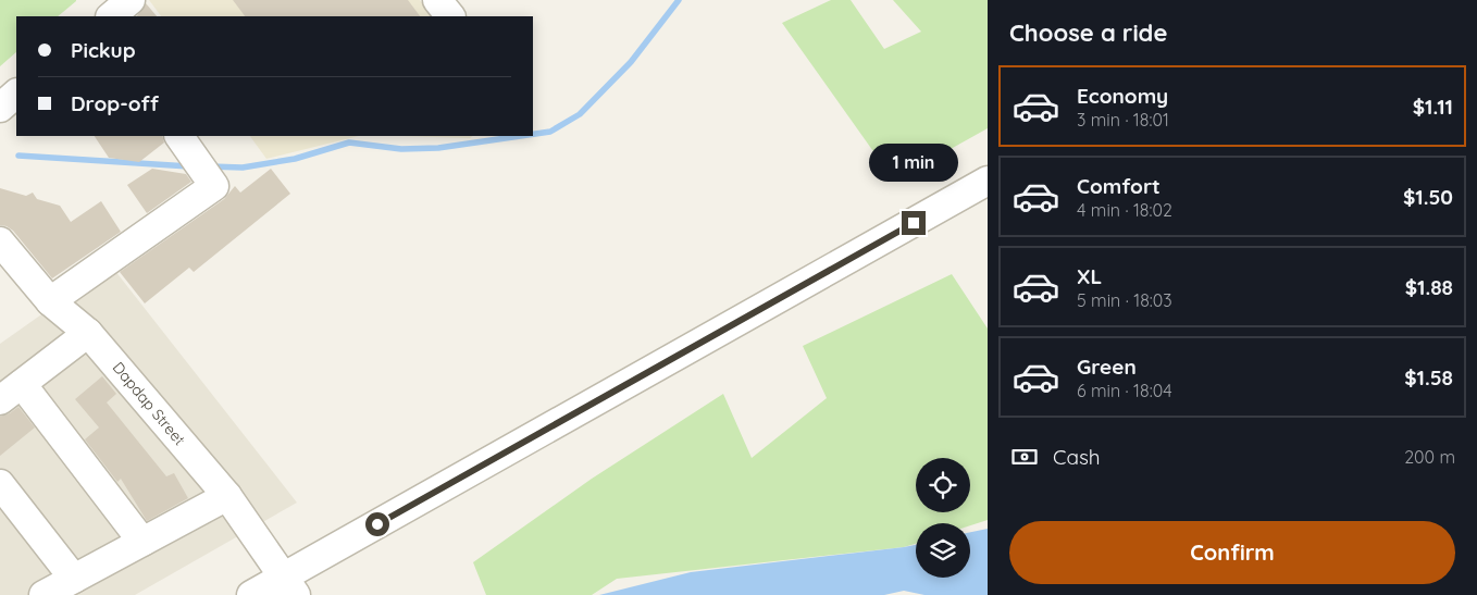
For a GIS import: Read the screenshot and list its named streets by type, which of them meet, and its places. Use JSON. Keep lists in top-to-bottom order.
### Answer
{
  "streets": {
    "street": ["Dapdap Street"]
  },
  "page": {
    "heading": "Choose a ride",
    "banner": ["Pickup", "Drop-off"],
    "list": [
      {
        "name": "Economy",
        "note": "3 min · 18:01",
        "value": "$1.11"
      },
      {
        "name": "Comfort",
        "note": "4 min · 18:02",
        "value": "$1.50"
      },
      {
        "name": "XL",
        "note": "5 min · 18:03",
        "value": "$1.88"
      },
      {
        "name": "Green",
        "note": "6 min · 18:04",
        "value": "$1.58"
      }
    ],
    "bubble": "1 min",
    "pay": ["Cash", "200 m"],
    "buttons": "Confirm"
  }
}
